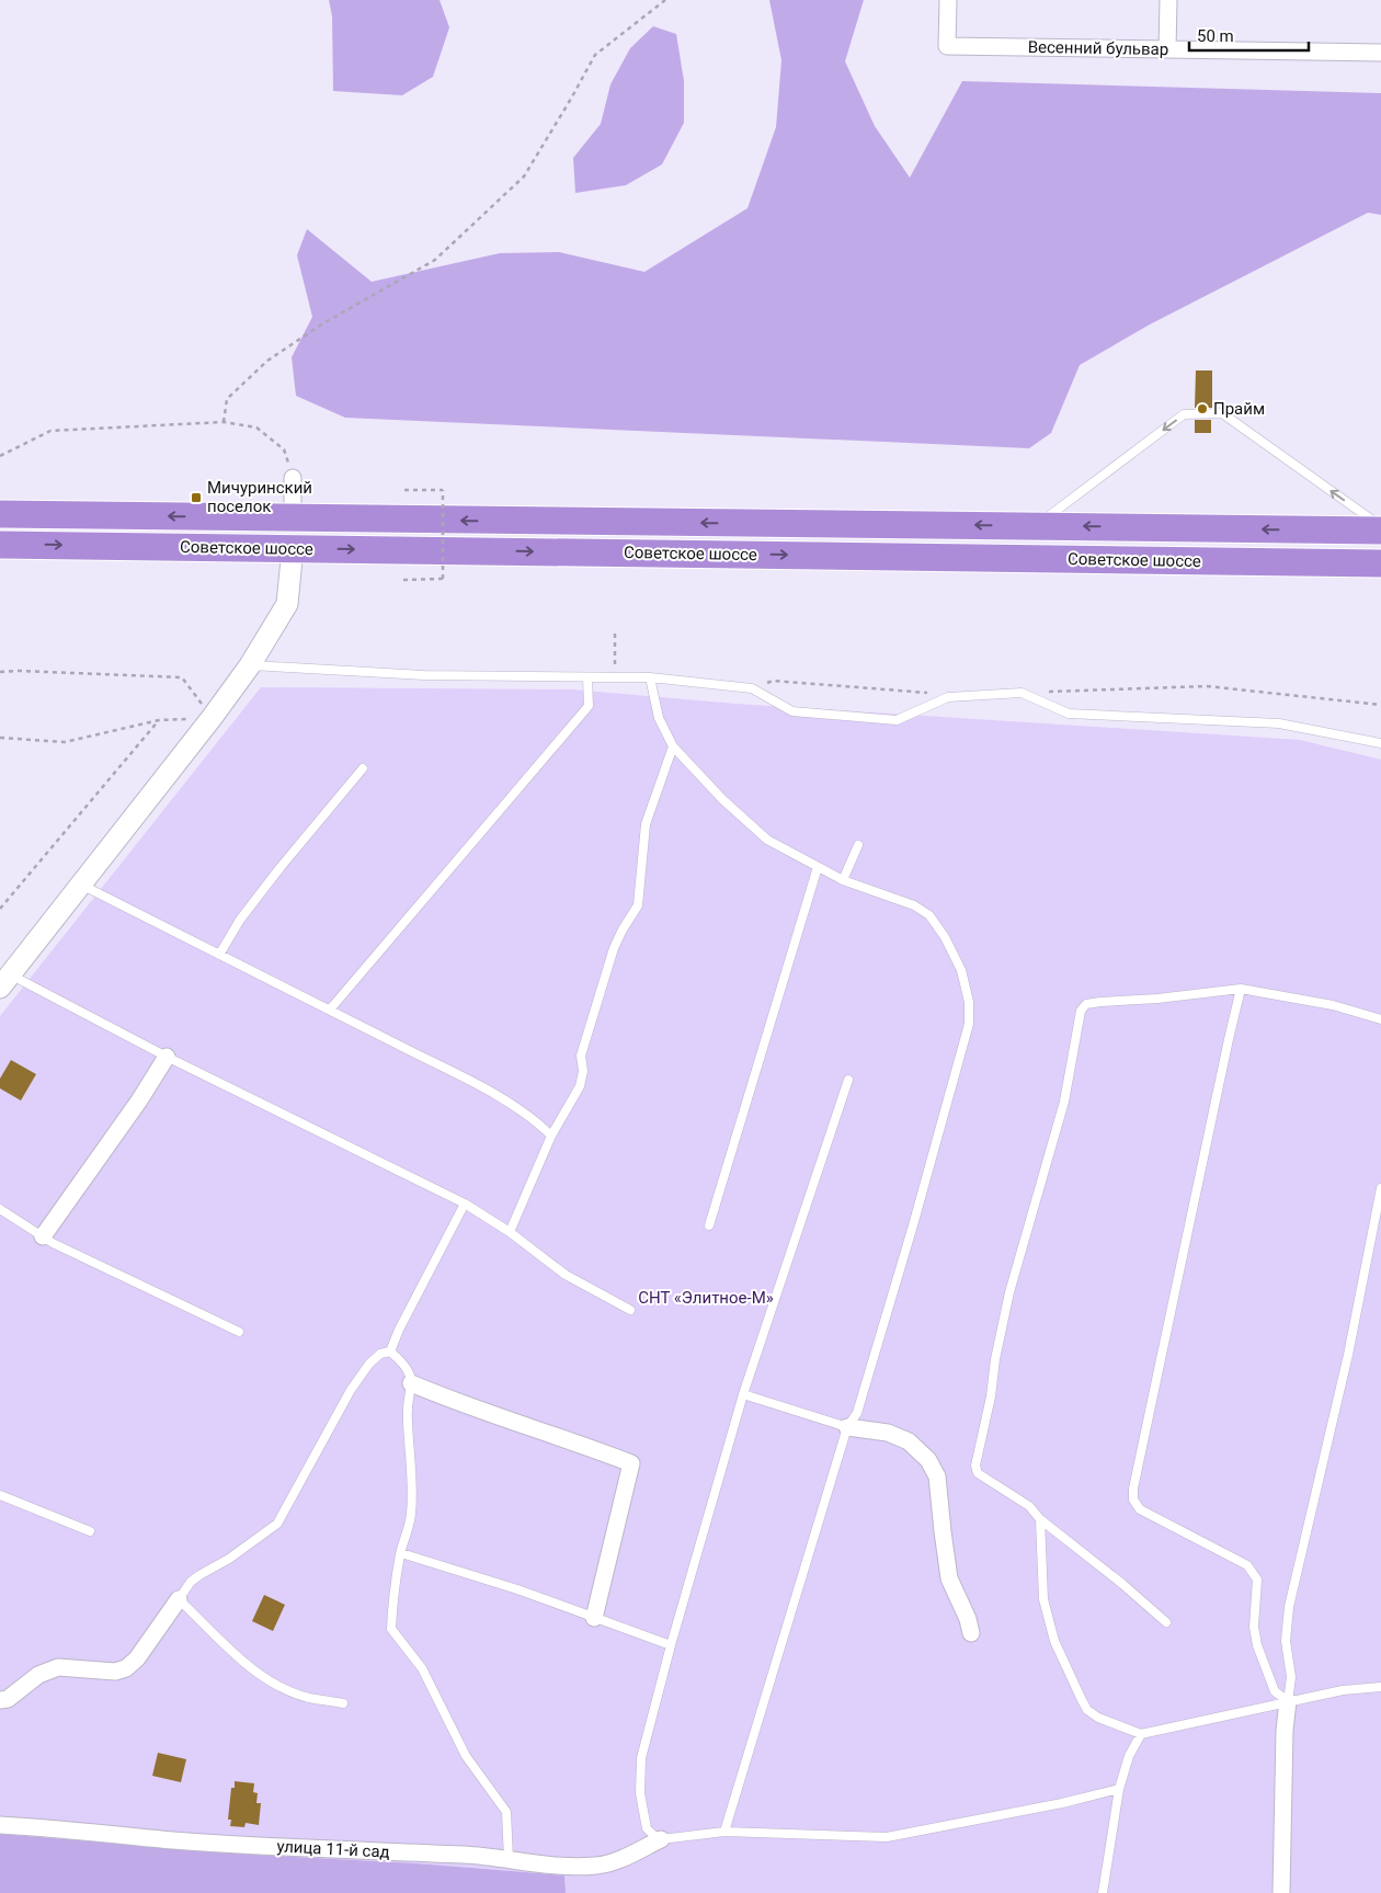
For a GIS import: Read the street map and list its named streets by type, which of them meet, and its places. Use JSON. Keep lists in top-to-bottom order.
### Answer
{
  "streets": {
    "highway": ["Советское шоссе"],
    "street": ["Весенний бульвар", "улица 11-й сад"]
  },
  "parks": ["СНТ «Элитное-М»"],
  "places": {
    "other": ["Прайм"],
    "transit": ["Мичуринский поселок"]
  },
  "scale_bar": "50 m"
}
